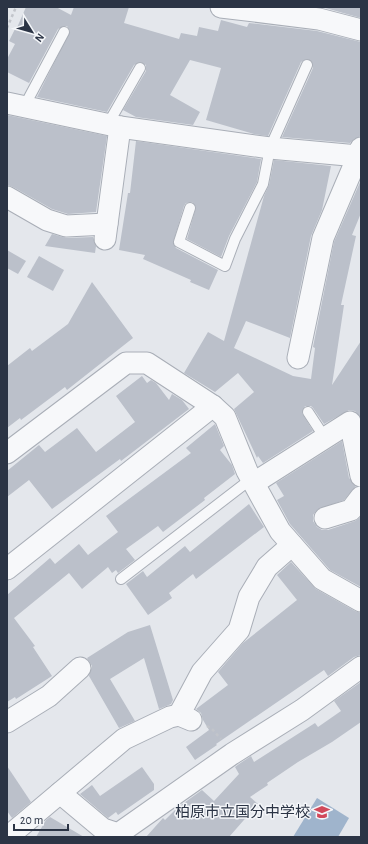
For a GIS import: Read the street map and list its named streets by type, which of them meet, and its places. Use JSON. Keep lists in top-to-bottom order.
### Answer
{
  "places": {
    "school or university": ["柏原市立国分中学校"]
  },
  "scale_bar": "20 m",
  "north": "bottom right"
}
